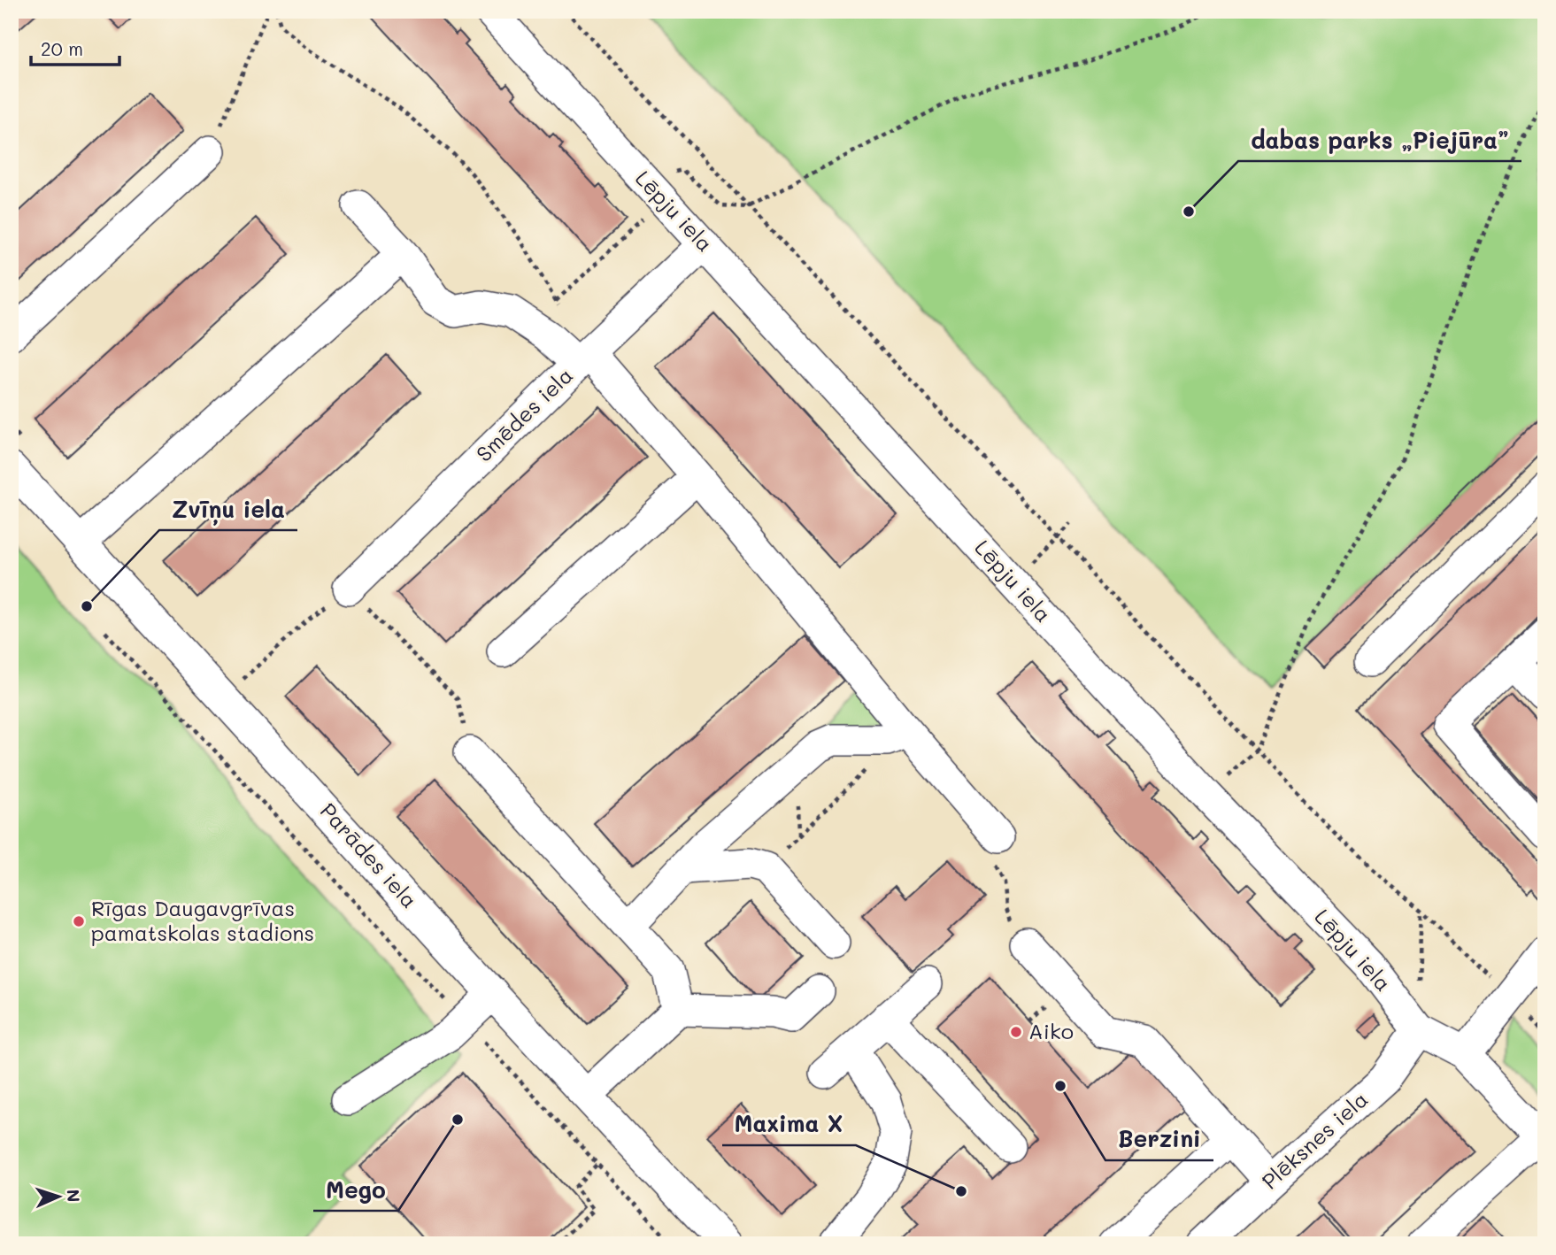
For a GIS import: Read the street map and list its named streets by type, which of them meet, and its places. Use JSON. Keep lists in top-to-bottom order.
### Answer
{
  "streets": {
    "street": [
      "Lēpju iela",
      "Smēdes iela",
      "Parādes iela",
      "Plēksnes iela"
    ]
  },
  "crossings": [
    ["Lēpju iela", "Smēdes iela"],
    ["Lēpju iela", "Plēksnes iela"]
  ],
  "places": [
    "dabas parks „Piejūra”",
    "Zvīņu iela",
    "Rīgas Daugavgrīvas pamatskolas stadions",
    "Aiko",
    "Berzini",
    "Mego",
    "Maxima X"
  ],
  "scale_bar": "20 m",
  "north": "right"
}
